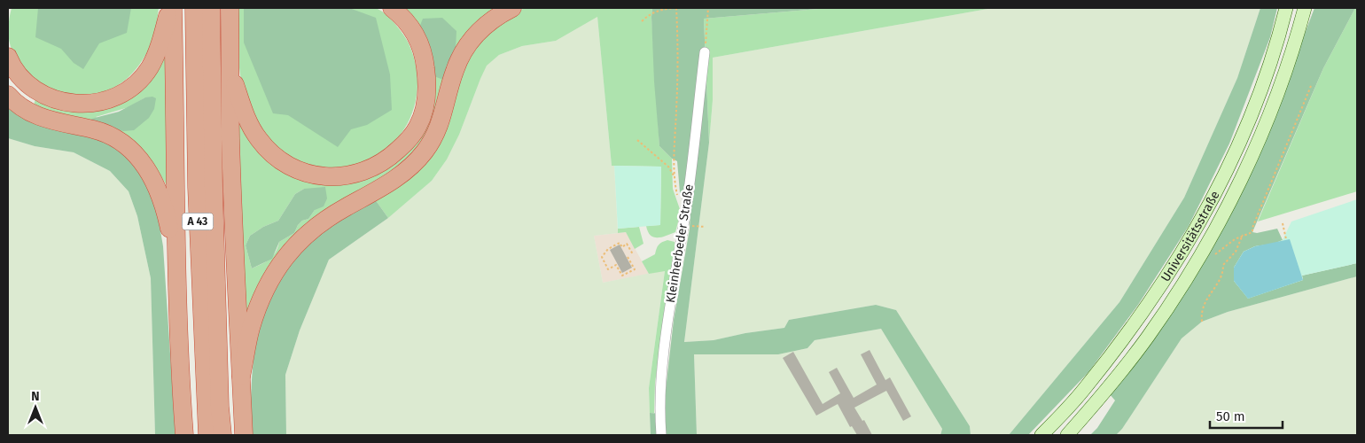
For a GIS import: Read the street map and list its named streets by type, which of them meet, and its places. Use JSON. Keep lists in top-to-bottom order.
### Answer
{
  "streets": {
    "highway": ["A 43"],
    "main road": ["Universitätsstraße"],
    "street": ["Kleinherbeder Straße"]
  },
  "scale_bar": "50 m",
  "north": "top"
}
